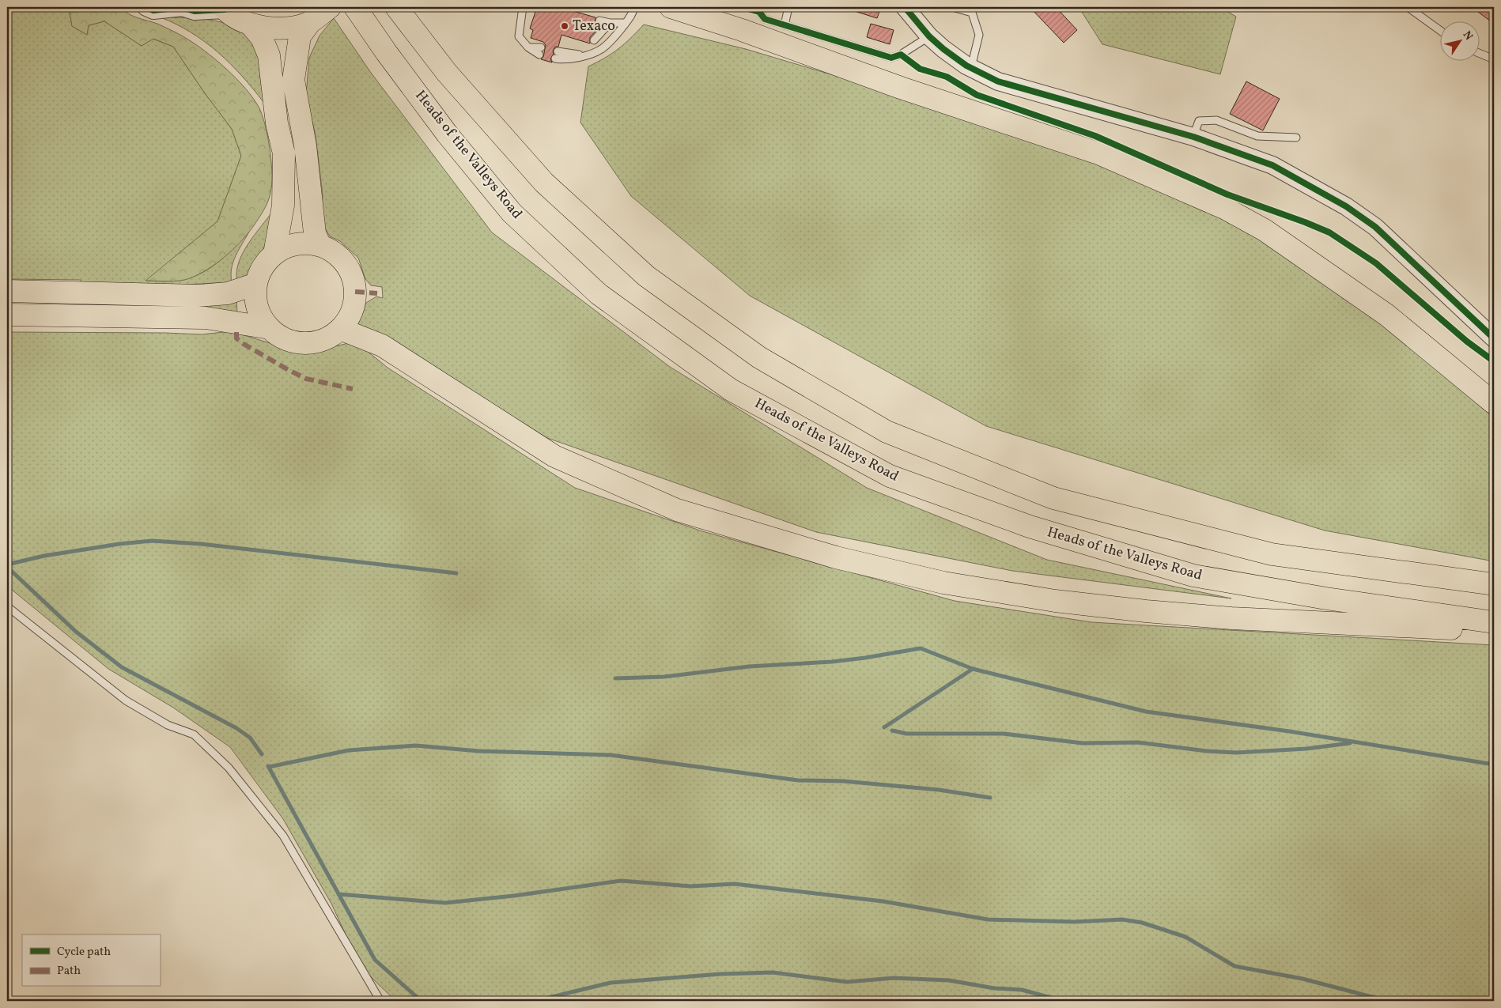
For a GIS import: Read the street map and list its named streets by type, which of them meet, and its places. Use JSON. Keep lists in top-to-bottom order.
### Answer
{
  "streets": {
    "highway": ["Heads of the Valleys Road"]
  },
  "places": ["Texaco"],
  "legend": ["Cycle path", "Path"],
  "north": "top right"
}
